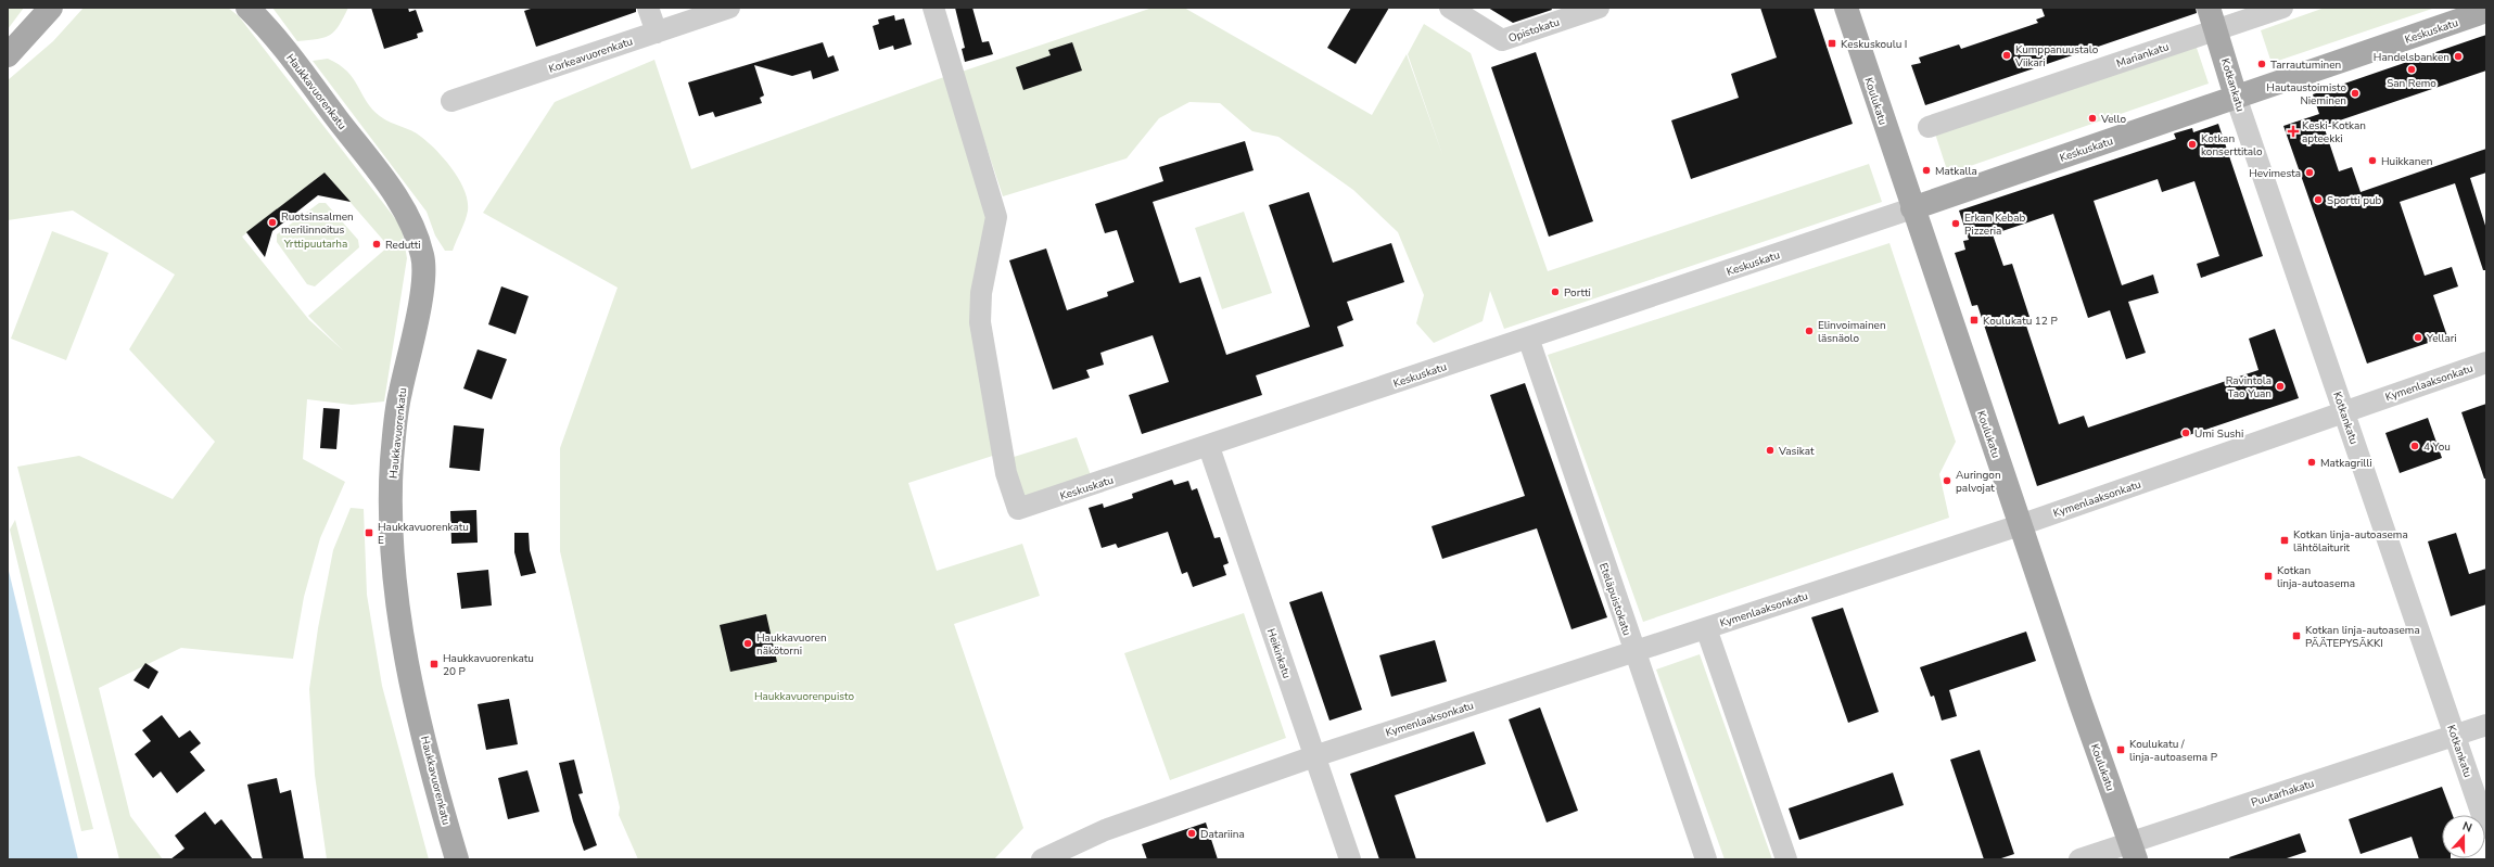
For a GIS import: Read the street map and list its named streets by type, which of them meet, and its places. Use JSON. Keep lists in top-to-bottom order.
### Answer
{
  "streets": {
    "main road": [
      "Keskuskatu",
      "Kotkankatu",
      "Haukkavuorenkatu",
      "Koulukatu"
    ],
    "street": [
      "Opistokatu",
      "Korkeavuorenkatu",
      "Mariankatu",
      "Kymenlaaksonkatu",
      "Eteläpuistokatu",
      "Heikinkatu",
      "Puutarhakatu"
    ]
  },
  "crossings": [
    ["Keskuskatu", "Kotkankatu"],
    ["Keskuskatu", "Koulukatu"],
    ["Keskuskatu", "Eteläpuistokatu"],
    ["Keskuskatu", "Heikinkatu"],
    ["Mariankatu", "Kotkankatu"],
    ["Kotkankatu", "Kymenlaaksonkatu"],
    ["Kotkankatu", "Puutarhakatu"],
    ["Koulukatu", "Kymenlaaksonkatu"],
    ["Koulukatu", "Puutarhakatu"],
    ["Kymenlaaksonkatu", "Eteläpuistokatu"],
    ["Kymenlaaksonkatu", "Heikinkatu"]
  ],
  "parks": ["Yrttipuutarha", "Haukkavuorenpuisto"],
  "places": {
    "transit": [
      "Keskuskoulu I",
      "Koulukatu 12 P",
      "Haukkavuorenkatu E",
      "Kotkan linja-autoasema lähtölaiturit",
      "Kotkan linja-autoasema",
      "Kotkan linja-autoasema PÄÄTEPYSÄKKI",
      "Haukkavuorenkatu 20 P",
      "Koulukatu / linja-autoasema P"
    ],
    "other": [
      "Kumppanuustalo Viikari",
      "Handelsbanken",
      "Tarrautuminen",
      "San Remo",
      "Hautaustoimisto Nieminen",
      "Vello",
      "Kotkan konserttitalo",
      "Huikkanen",
      "Matkalla",
      "Hevimesta",
      "Sportti pub",
      "Ruotsinsalmen merilinnoitus",
      "Erkan Kebab Pizzeria",
      "Redutti",
      "Portti",
      "Elinvoimainen läsnäolo",
      "Yellari",
      "Ravintola Tao Yuan",
      "Umi Sushi",
      "4 You",
      "Vasikat",
      "Matkagrilli",
      "Auringon palvojat",
      "Haukkavuoren näkötorni",
      "Datariina"
    ],
    "health": ["Keski-Kotkan apteekki"]
  },
  "north": "top"
}
